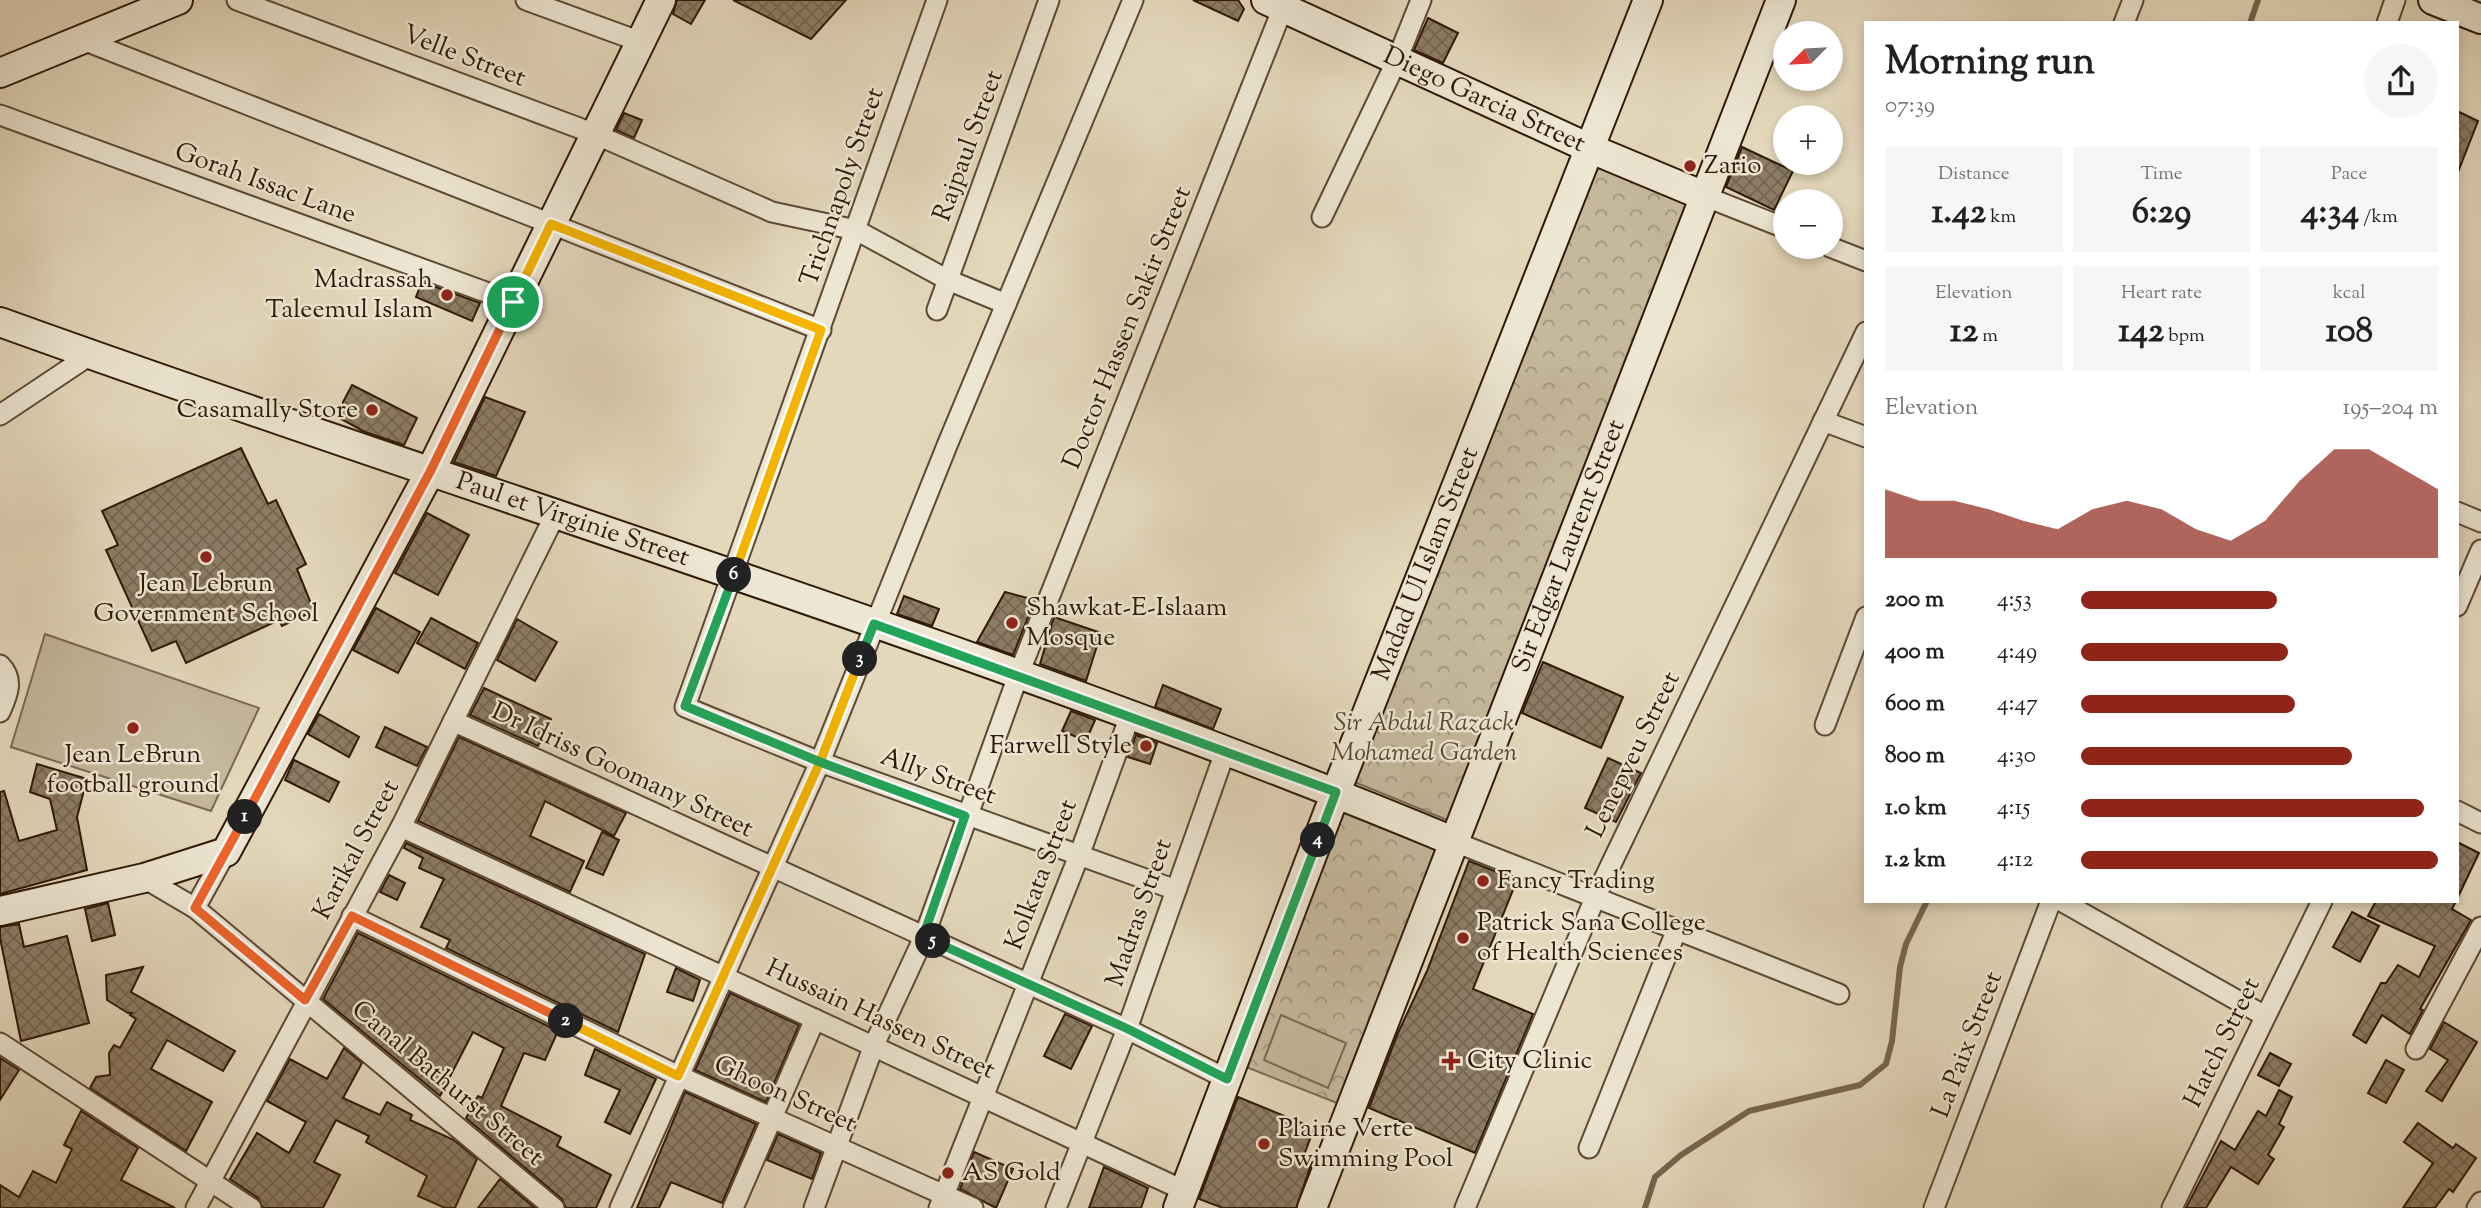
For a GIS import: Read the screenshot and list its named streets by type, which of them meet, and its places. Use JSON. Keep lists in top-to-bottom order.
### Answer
{
  "streets": {
    "street": [
      "Velle Street",
      "Diego Garcia Street",
      "Rajpaul Street",
      "Gorah Issac Lane",
      "Trichnapoly Street",
      "Doctor Hassen Sakir Street",
      "Paul et Virginie Street",
      "Sir Edgar Laurent Street",
      "Madad Ul Islam Street",
      "Lenepveu Street",
      "Dr Idriss Goomany Street",
      "Ally Street",
      "Karikal Street",
      "Kolkata Street",
      "Madras Street",
      "Hussain Hassen Street",
      "Hatch Street",
      "La Paix Street",
      "Canal Bathurst Street",
      "Ghoon Street"
    ]
  },
  "crossings": [
    ["Velle Street", "Rajpaul Street"],
    ["Velle Street", "Trichnapoly Street"],
    ["Diego Garcia Street", "Doctor Hassen Sakir Street"],
    ["Diego Garcia Street", "Sir Edgar Laurent Street"],
    ["Diego Garcia Street", "Madad Ul Islam Street"],
    ["Trichnapoly Street", "Paul et Virginie Street"],
    ["Trichnapoly Street", "Ally Street"],
    ["Doctor Hassen Sakir Street", "Paul et Virginie Street"],
    ["Doctor Hassen Sakir Street", "Dr Idriss Goomany Street"],
    ["Doctor Hassen Sakir Street", "Ally Street"],
    ["Doctor Hassen Sakir Street", "Hussain Hassen Street"],
    ["Doctor Hassen Sakir Street", "Ghoon Street"],
    ["Paul et Virginie Street", "Sir Edgar Laurent Street"],
    ["Paul et Virginie Street", "Madad Ul Islam Street"],
    ["Paul et Virginie Street", "Karikal Street"],
    ["Paul et Virginie Street", "Kolkata Street"],
    ["Paul et Virginie Street", "Madras Street"],
    ["Madad Ul Islam Street", "Dr Idriss Goomany Street"],
    ["Madad Ul Islam Street", "Hussain Hassen Street"],
    ["Dr Idriss Goomany Street", "Karikal Street"],
    ["Dr Idriss Goomany Street", "Kolkata Street"],
    ["Dr Idriss Goomany Street", "Madras Street"],
    ["Ally Street", "Kolkata Street"],
    ["Ally Street", "Madras Street"],
    ["Karikal Street", "Hussain Hassen Street"],
    ["Karikal Street", "Canal Bathurst Street"],
    ["Karikal Street", "Ghoon Street"],
    ["Kolkata Street", "Hussain Hassen Street"],
    ["Kolkata Street", "Ghoon Street"],
    ["Madras Street", "Hussain Hassen Street"]
  ],
  "parks": ["Sir Abdul Razack Mohamed Garden"],
  "places": {
    "other": [
      "Zario",
      "Madrassah Taleemul Islam",
      "Casamally Store",
      "Jean Lebrun Government School",
      "Shawkat-E-Islaam Mosque",
      "Jean LeBrun football ground",
      "Farwell Style",
      "Fancy Trading",
      "Patrick Sana College of Health Sciences",
      "Plaine Verte Swimming Pool",
      "AS Gold"
    ],
    "health": ["City Clinic"]
  },
  "north": "bottom left",
  "page": {
    "map_buttons": ["+", "−"],
    "heading": ["Morning run", "07:39"],
    "stats": [
      ["Distance", "1.42 km"],
      ["Time", "6:29"],
      ["Pace", "4:34 /km"],
      ["Elevation", "12 m"],
      ["Heart rate", "142 bpm"],
      ["kcal", "108"]
    ],
    "chart": ["Elevation", "195–204 m"],
    "pins": [
      "6",
      "3",
      "1",
      "4",
      "5",
      "2"
    ],
    "list": [
      {
        "name": "200 m",
        "note": "4:53"
      },
      {
        "name": "400 m",
        "note": "4:49"
      },
      {
        "name": "600 m",
        "note": "4:47"
      },
      {
        "name": "800 m",
        "note": "4:30"
      },
      {
        "name": "1.0 km",
        "note": "4:15"
      },
      {
        "name": "1.2 km",
        "note": "4:12"
      }
    ]
  }
}
